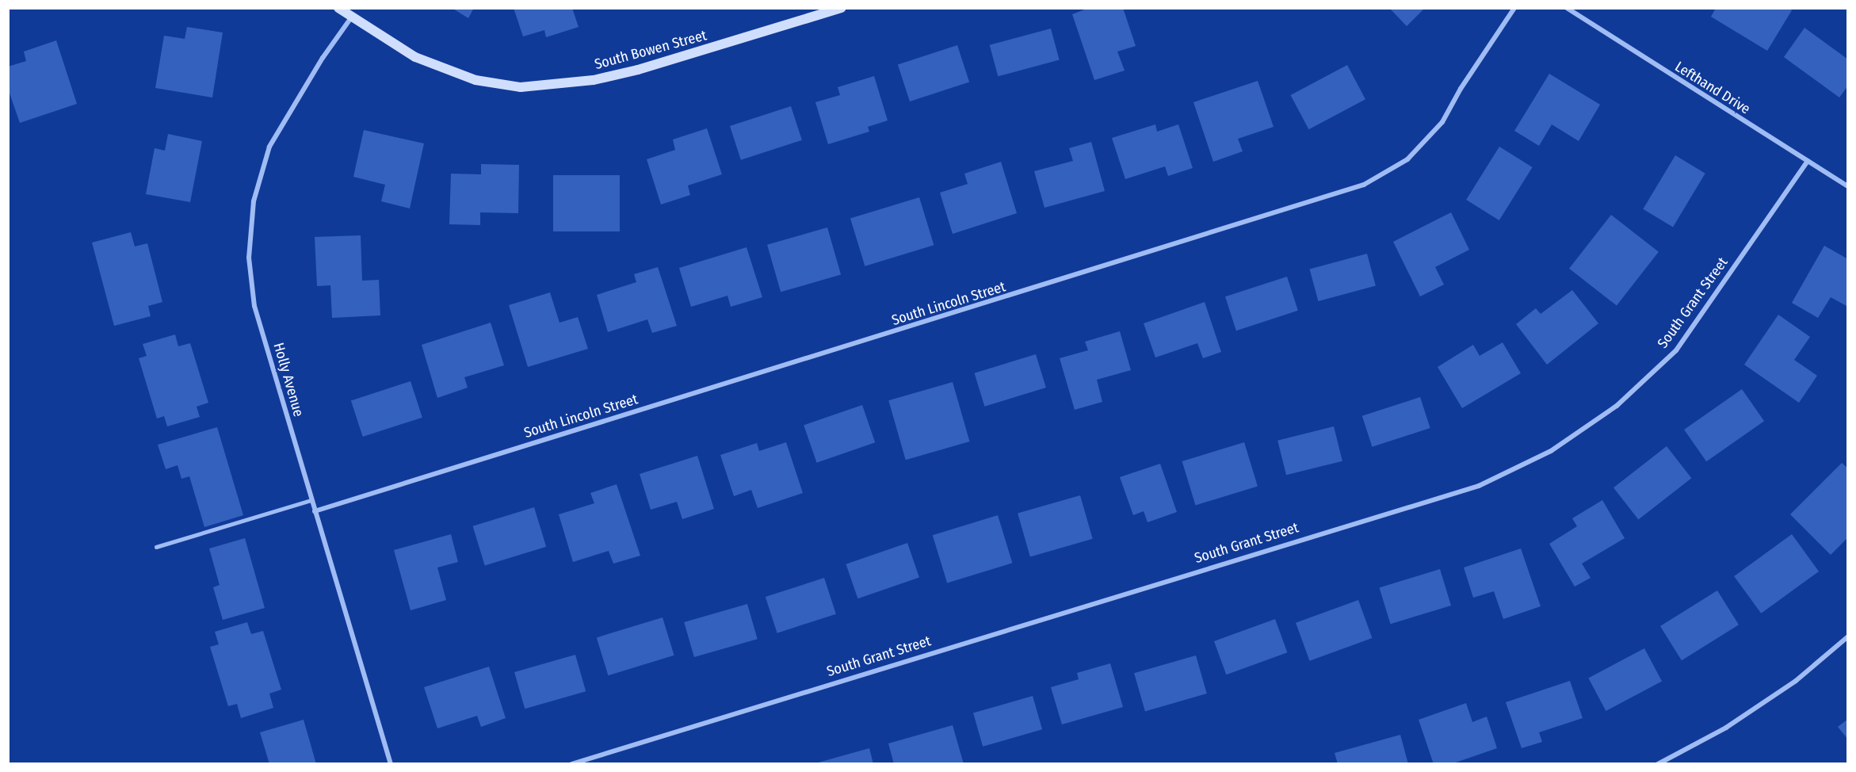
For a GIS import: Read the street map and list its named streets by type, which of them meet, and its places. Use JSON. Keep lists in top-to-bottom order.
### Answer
{
  "streets": {
    "street": [
      "South Bowen Street",
      "Lefthand Drive",
      "South Grant Street",
      "South Lincoln Street",
      "Holly Avenue"
    ]
  },
  "crossings": [
    ["South Bowen Street", "Holly Avenue"],
    ["Lefthand Drive", "South Grant Street"],
    ["South Lincoln Street", "Holly Avenue"]
  ]
}
